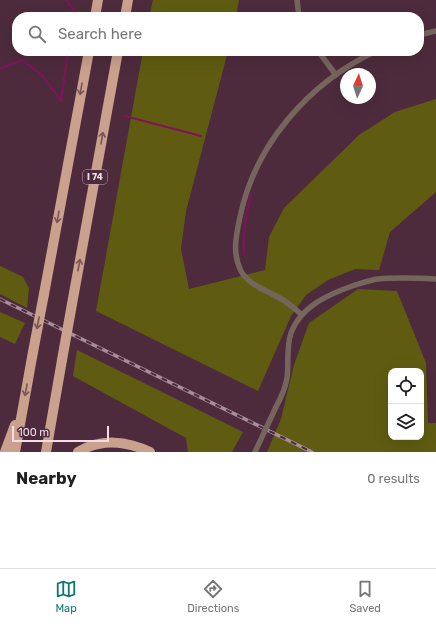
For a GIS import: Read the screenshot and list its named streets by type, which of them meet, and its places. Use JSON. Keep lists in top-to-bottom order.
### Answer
{
  "streets": {
    "highway": ["I 74"]
  },
  "scale_bar": "100 m",
  "north": "top",
  "page": {
    "search": "Search here",
    "scale": "100 m",
    "heading": ["Nearby", "0 results"],
    "nav": ["Map", "Directions", "Saved"]
  }
}
